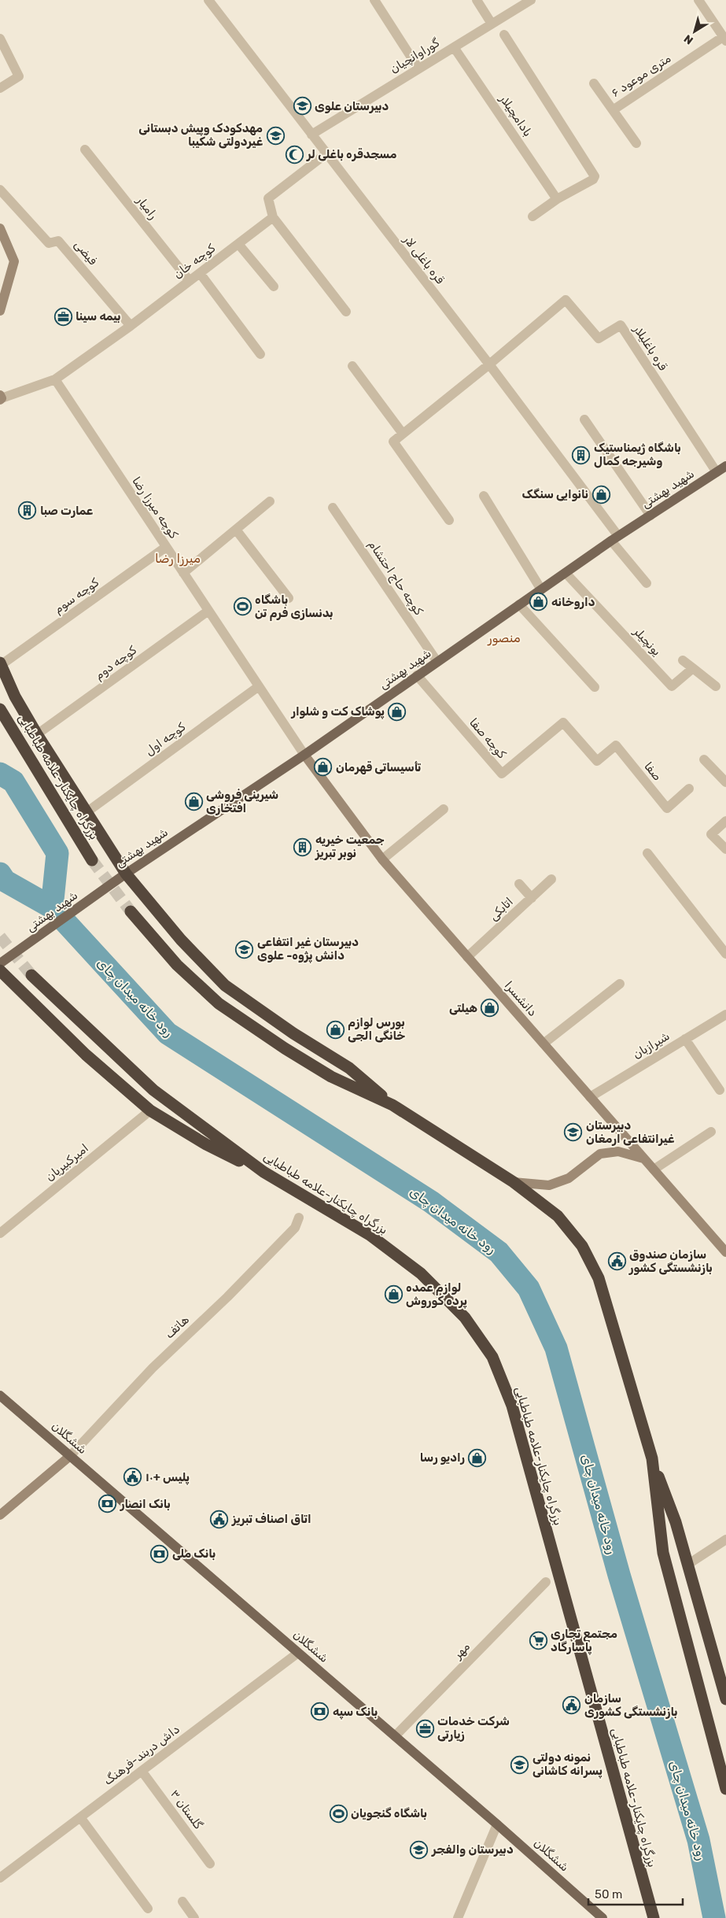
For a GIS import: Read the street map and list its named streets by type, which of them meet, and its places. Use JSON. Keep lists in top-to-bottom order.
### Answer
{
  "streets": {
    "highway": ["بزرگراه چایکنار-علامه طباطبایی"],
    "main road": [
      "شهید بهشتى",
      "شهید بهشتی",
      "دانشسرا",
      "ششگلان"
    ],
    "street": [
      "گوراوانچیان",
      "۶ متری موعود",
      "بادامچیلار",
      "رامیار",
      "فیضی",
      "قره باغلی لار",
      "کوچه خان",
      "قره باغلیلار",
      "کوچه میرزا رضا",
      "کوچه حاج احتشام",
      "کوچه سوم",
      "یونچیلر",
      "کوچه دوم",
      "کوچه صفا",
      "کوچه اول",
      "صفا",
      "اتابکی",
      "شیرازبان",
      "امیرکبیریان",
      "هاتف",
      "مهر",
      "داش دربند-فرهنگ",
      "گلستان ۳"
    ]
  },
  "crossings": [
    ["گوراوانچیان", "بادامچیلار"],
    ["گوراوانچیان", "قره باغلی لار"],
    ["رامیار", "کوچه خان"],
    ["فیضی", "کوچه خان"],
    ["قره باغلی لار", "قره باغلیلار"],
    ["قره باغلی لار", "شهید بهشتى"],
    ["کوچه خان", "کوچه میرزا رضا"],
    ["قره باغلیلار", "شهید بهشتى"],
    ["شهید بهشتى", "کوچه میرزا رضا"],
    ["شهید بهشتى", "کوچه حاج احتشام"],
    ["شهید بهشتى", "یونچیلر"],
    ["شهید بهشتى", "کوچه صفا"],
    ["شهید بهشتى", "شهید بهشتی"],
    ["شهید بهشتى", "دانشسرا"],
    ["کوچه میرزا رضا", "کوچه سوم"],
    ["کوچه میرزا رضا", "کوچه دوم"],
    ["کوچه میرزا رضا", "کوچه اول"],
    ["کوچه میرزا رضا", "دانشسرا"],
    ["کوچه صفا", "صفا"],
    ["اتابکی", "دانشسرا"],
    ["دانشسرا", "شیرازبان"],
    ["هاتف", "ششگلان"],
    ["ششگلان", "مهر"],
    ["ششگلان", "داش دربند-فرهنگ"],
    ["داش دربند-فرهنگ", "گلستان ۳"]
  ],
  "districts": ["میرزا رضا", "منصور"],
  "water": ["رود خانه میدان چای"],
  "places": {
    "school or university": [
      "دبیرستان علوی",
      "مهدکودک وپیش دبستانی غیردولتی شکیبا",
      "دبیرستان غیر انتفاعی دانش پژوه- علوی",
      "دبیرستان غیرانتفاعی ارمغان",
      "نمونه دولتی پسرانه کاشانی",
      "دبیرستان والفجر"
    ],
    "mosque": ["مسجدقره باغلی لر"],
    "office": ["بیمه سینا", "شرکت خدمات زیارتی"],
    "building": ["باشگاه ژیمناستیک وشیرجه کمال", "عمارت صبا", "جمعیت خیریه نوبر تبریز"],
    "shop": [
      "نانوایی سنگک",
      "داروخانه",
      "پوشاک کت و شلوار",
      "تأسیساتی قهرمان",
      "شیرینی فروشی افتخاری",
      "هیلتی",
      "بورس لوازم خانگی الجی",
      "لوازم عمده پرده کوروش",
      "رادیو رسا"
    ],
    "sports": ["باشگاه بدنسازی فرم تن", "باشگاه گنجویان"],
    "public building": [
      "سازمان صندوق بازنشستگی کشور",
      "پلیس +۱۰",
      "اتاق اصناف تبریز",
      "سازمان بازنشستگی کشوری"
    ],
    "bank": ["بانک انصار", "بانک ملی", "بانک سپه"],
    "supermarket": ["مجتمع تجاری پاسارگاد"]
  },
  "scale_bar": "50 m",
  "north": "bottom left"
}
